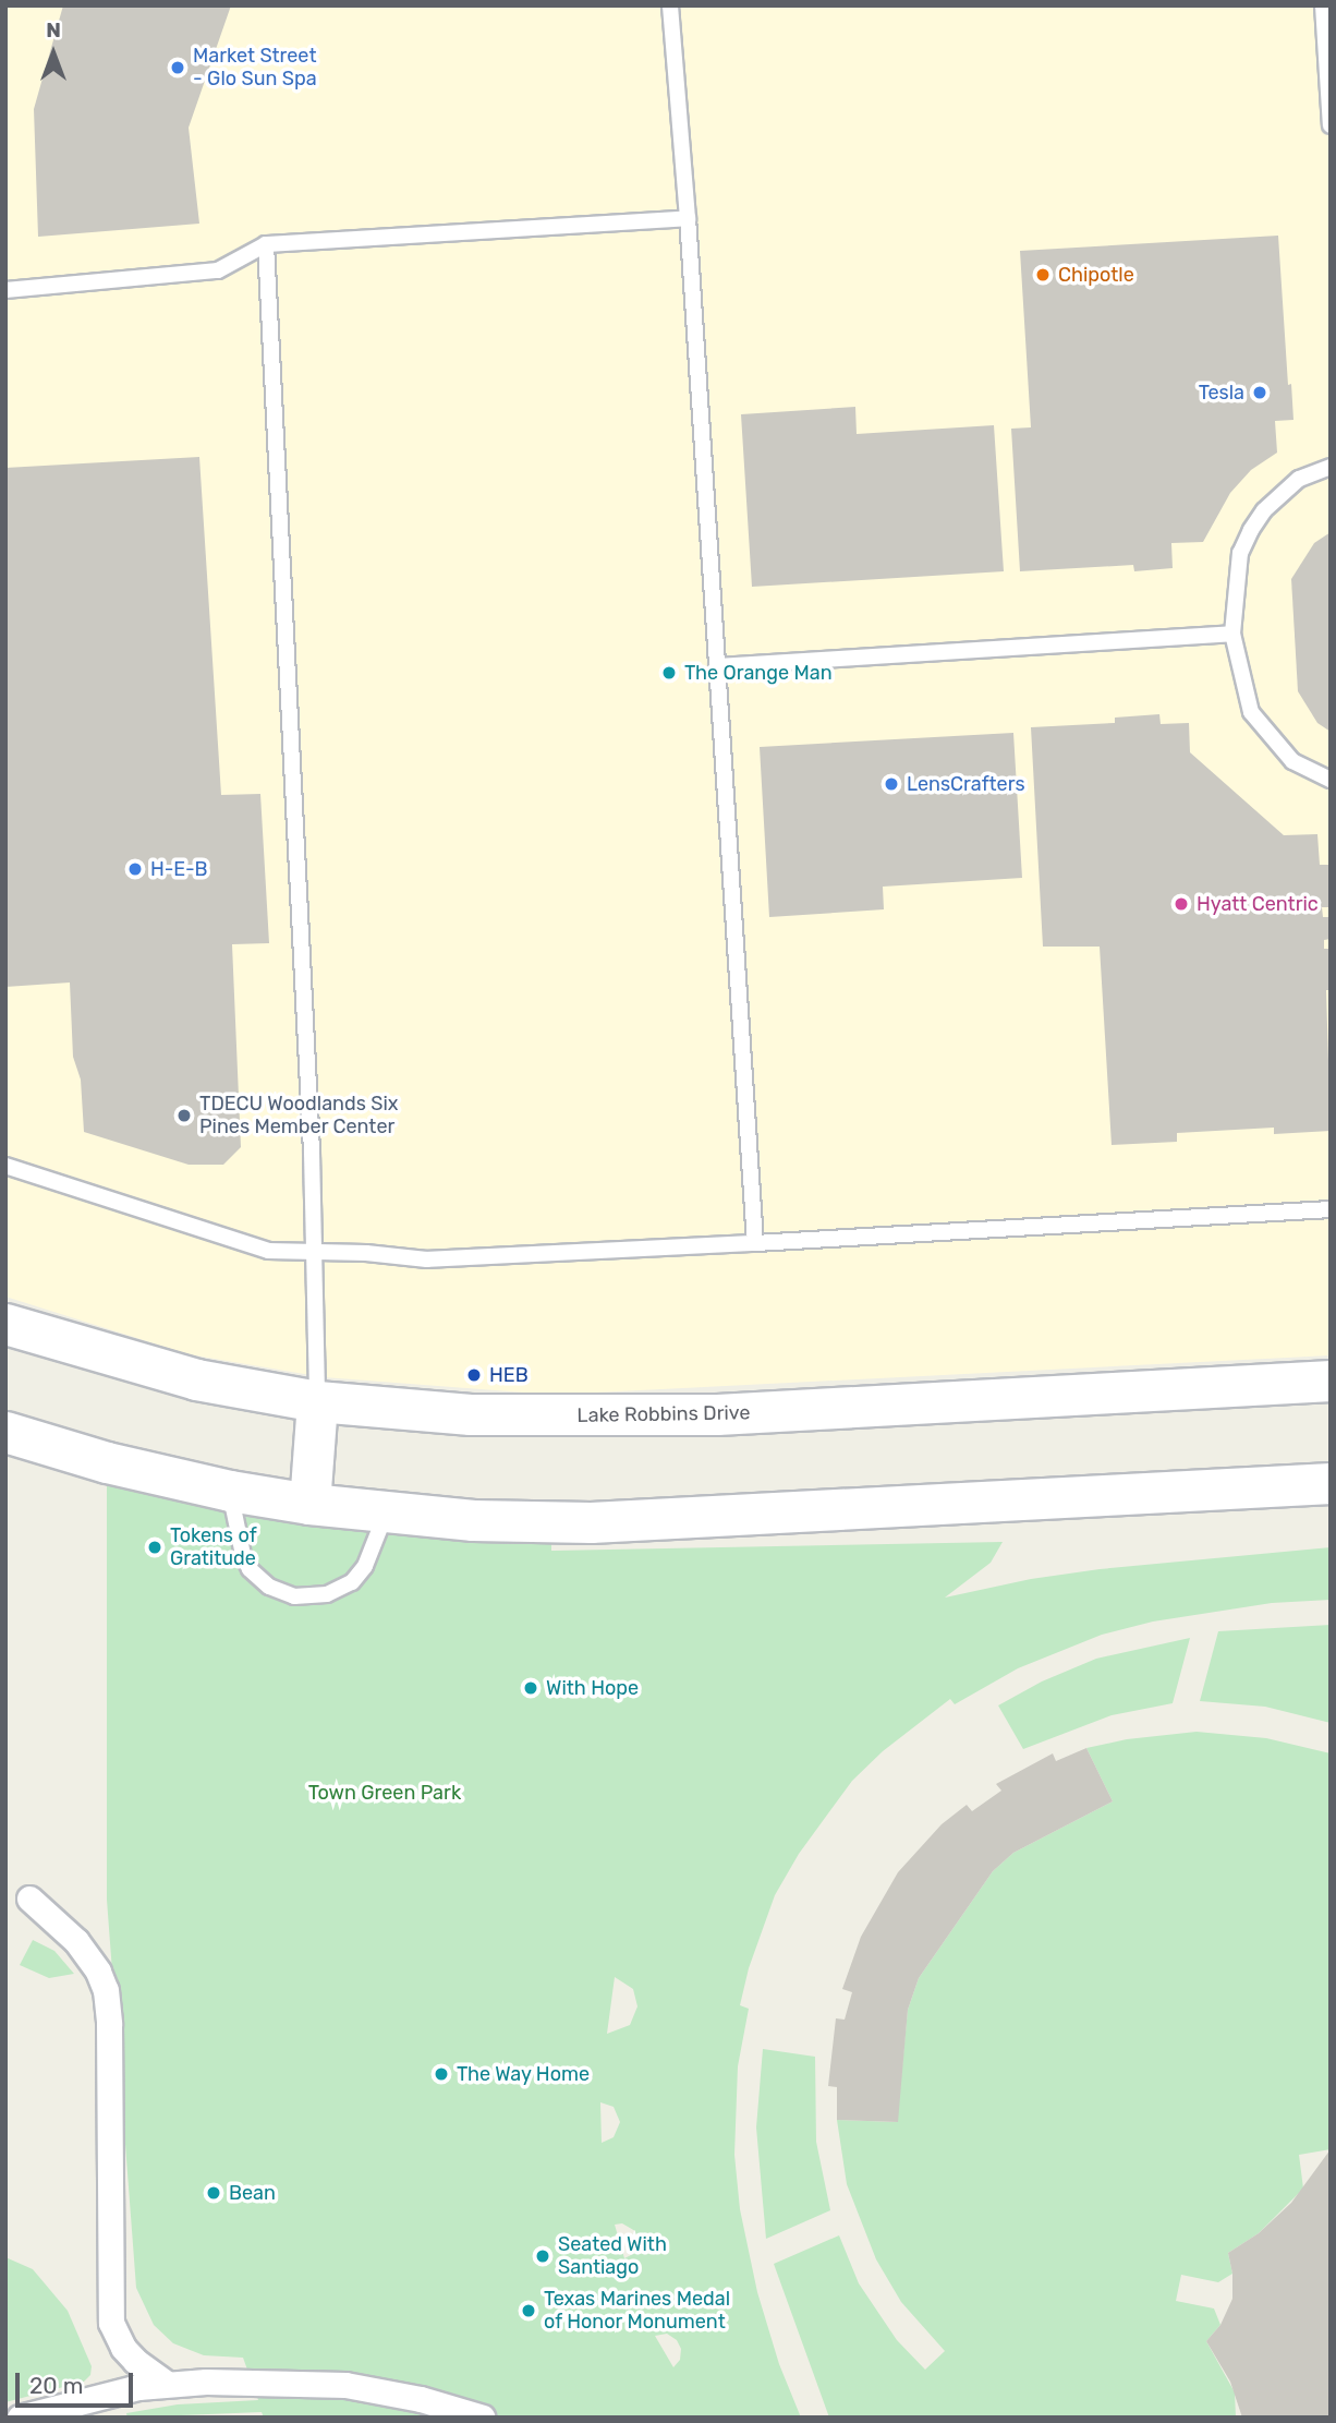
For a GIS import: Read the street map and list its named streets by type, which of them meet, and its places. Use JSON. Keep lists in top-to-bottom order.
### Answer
{
  "streets": {
    "street": ["Lake Robbins Drive"]
  },
  "parks": ["Town Green Park"],
  "places": [
    "Market Street - Glo Sun Spa",
    "Chipotle",
    "Tesla",
    "The Orange Man",
    "LensCrafters",
    "H-E-B",
    "Hyatt Centric",
    "TDECU Woodlands Six Pines Member Center",
    "HEB",
    "Tokens of Gratitude",
    "With Hope",
    "The Way Home",
    "Bean",
    "Seated With Santiago",
    "Texas Marines Medal of Honor Monument"
  ],
  "scale_bar": "20 m",
  "north": "top"
}
